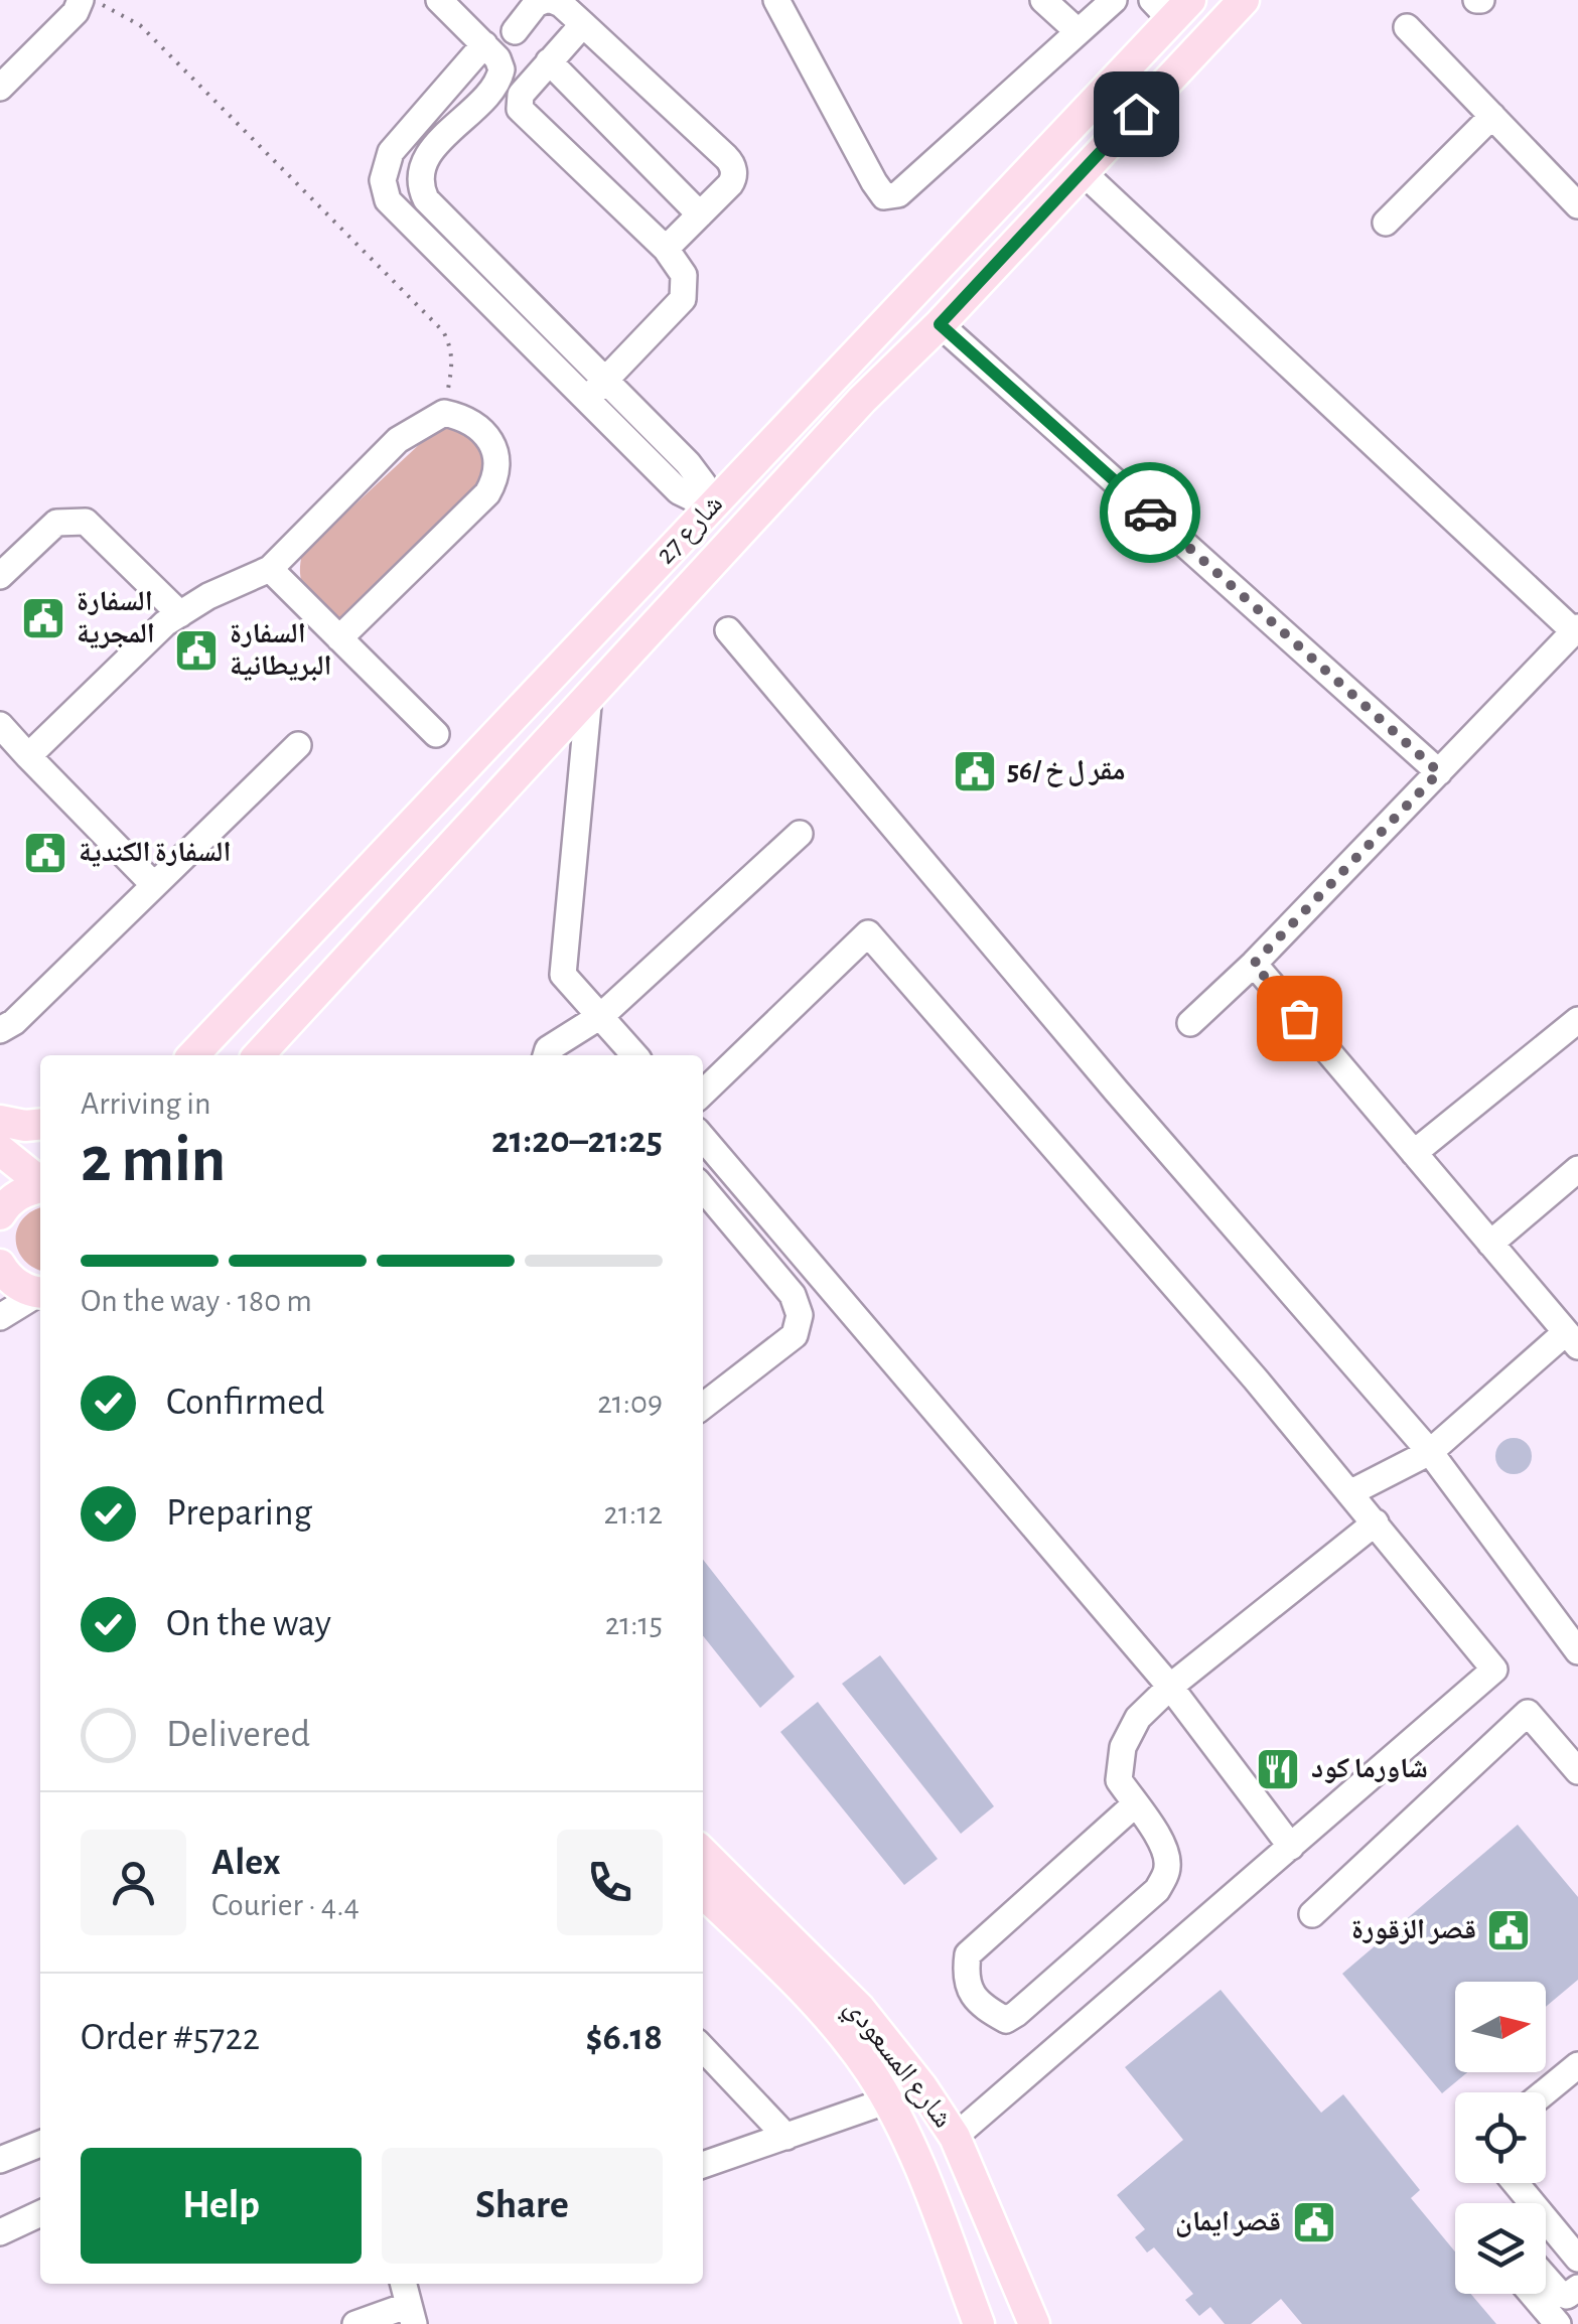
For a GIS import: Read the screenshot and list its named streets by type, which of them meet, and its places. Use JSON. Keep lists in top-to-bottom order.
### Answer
{
  "streets": {
    "main road": ["شارع 27", "شارع المسعودي"]
  },
  "places": {
    "public building": [
      "السفارة المجرية",
      "السفارة البريطانية",
      "مقر ل خ /56",
      "السفارة الكندية",
      "قصر الزقورة",
      "قصر ايمان"
    ],
    "restaurant": ["شاورما كود"]
  },
  "north": "right",
  "page": {
    "heading": ["2 min", "Arriving in", "21:20–21:25"],
    "panel": [
      "Alex",
      "Courier · 4.4",
      "Order #5722",
      "$6.18"
    ],
    "bar": "On the way · 180 m",
    "list": [
      ["Confirmed", "21:09"],
      ["Preparing", "21:12"],
      ["On the way", "21:15"],
      "Delivered"
    ],
    "buttons": ["Help", "Share"]
  }
}
